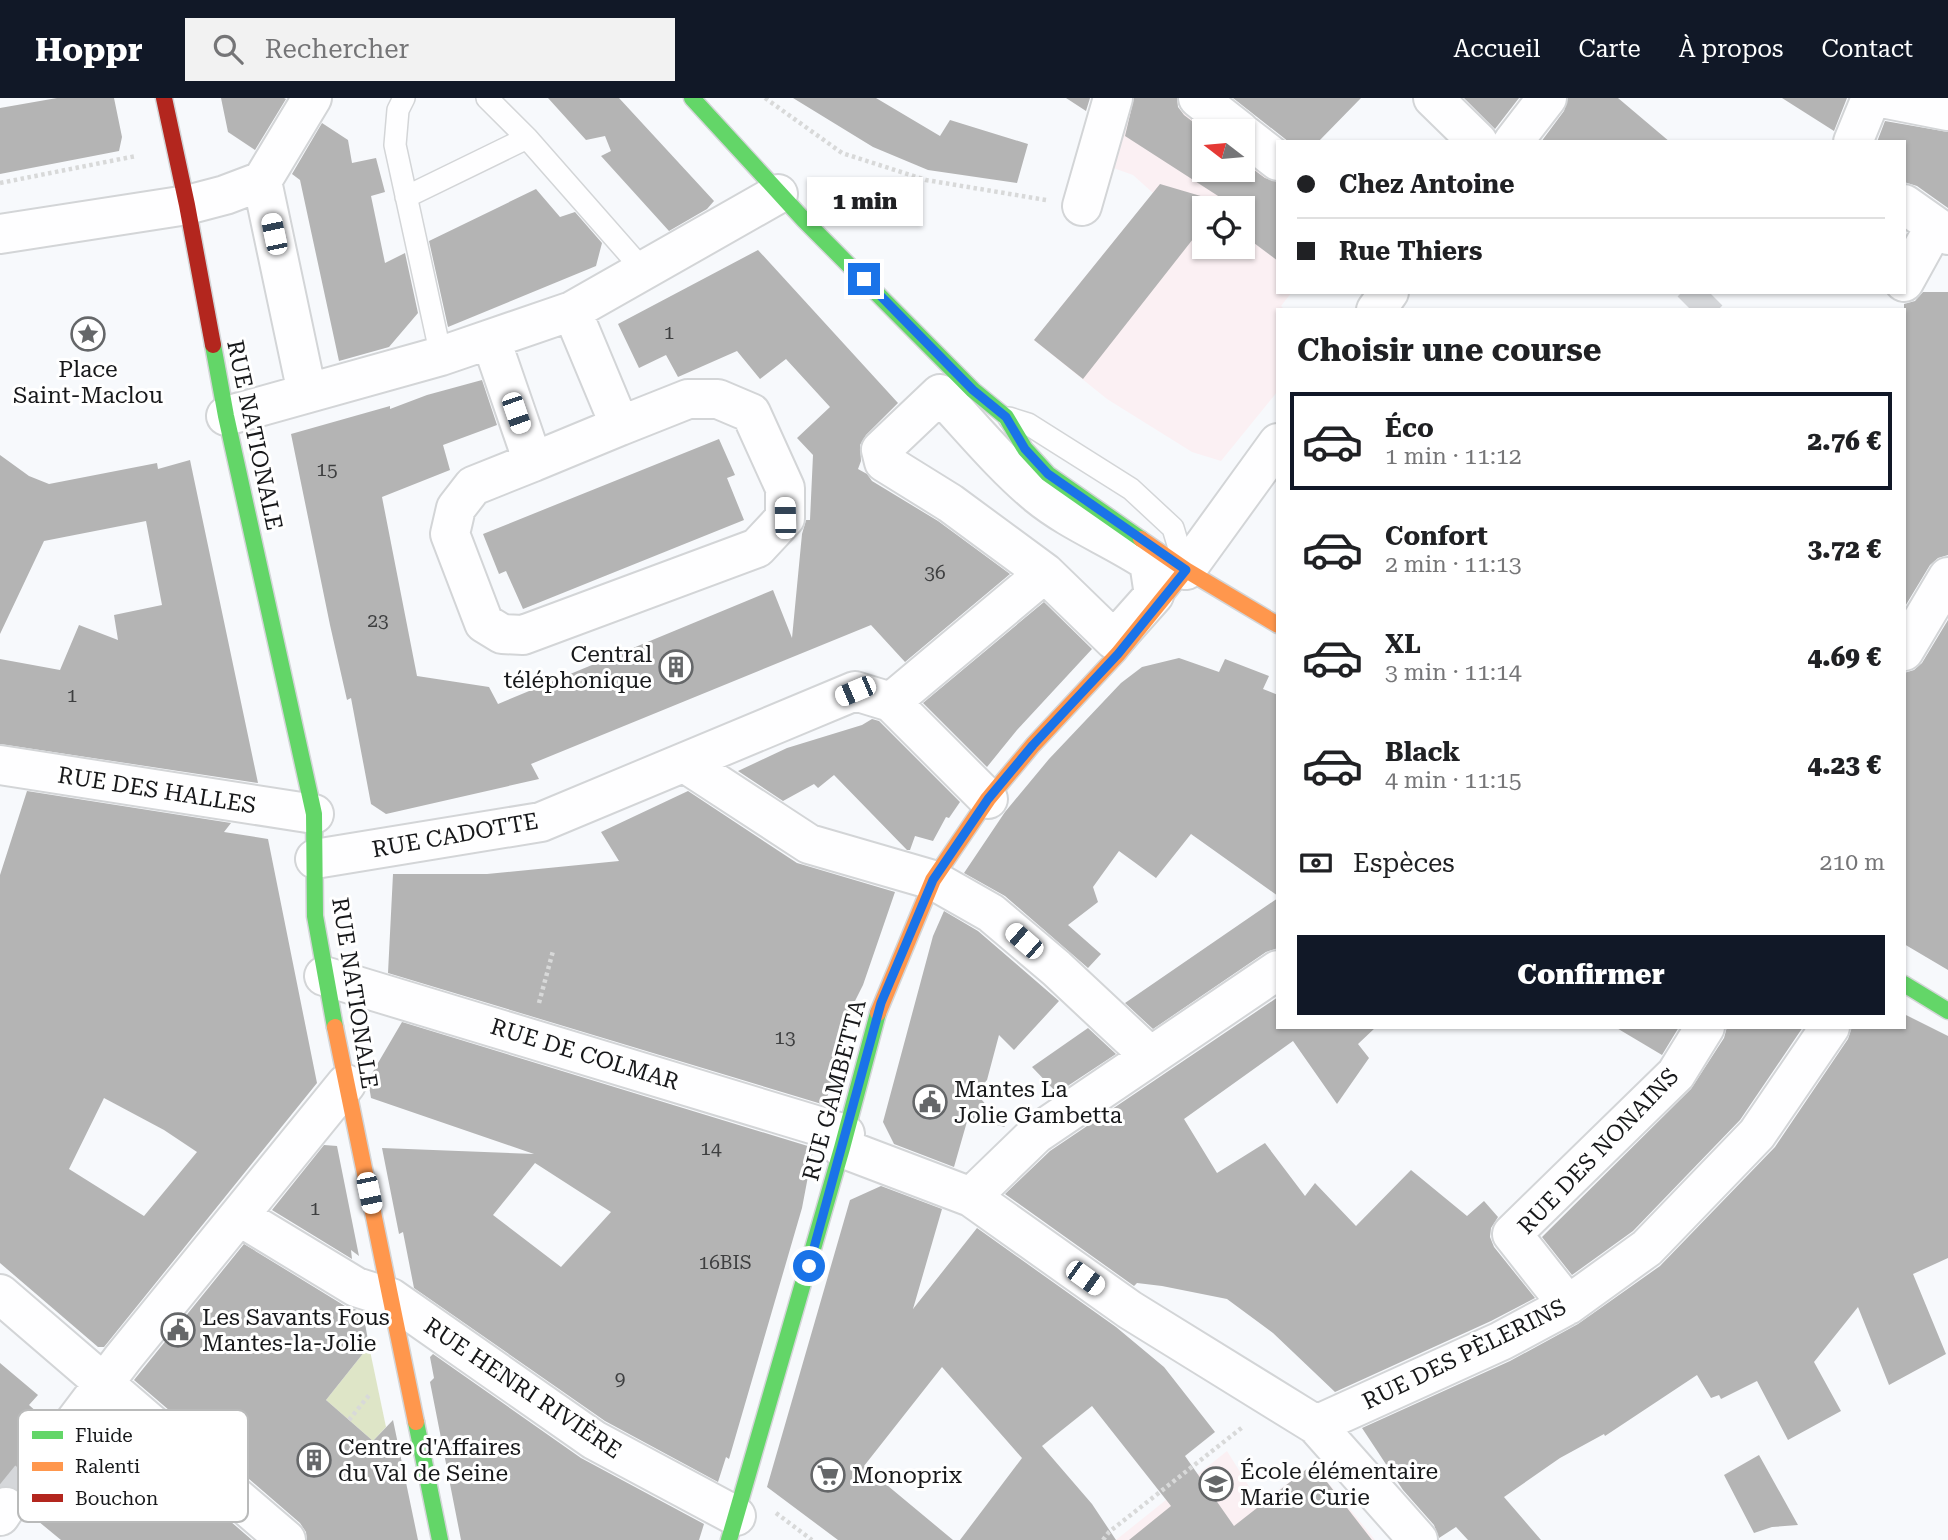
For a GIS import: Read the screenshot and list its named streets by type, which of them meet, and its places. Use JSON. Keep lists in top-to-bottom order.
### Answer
{
  "streets": {
    "main road": ["RUE NATIONALE", "RUE GAMBETTA"],
    "street": [
      "RUE DES HALLES",
      "RUE CADOTTE",
      "RUE DE COLMAR",
      "RUE DES NONAINS",
      "RUE DES PÈLERINS",
      "RUE HENRI RIVIÈRE"
    ]
  },
  "crossings": [
    ["RUE NATIONALE", "RUE DES HALLES"],
    ["RUE NATIONALE", "RUE CADOTTE"],
    ["RUE NATIONALE", "RUE DE COLMAR"],
    ["RUE NATIONALE", "RUE HENRI RIVIÈRE"],
    ["RUE DE COLMAR", "RUE GAMBETTA"],
    ["RUE DE COLMAR", "RUE DES PÈLERINS"],
    ["RUE GAMBETTA", "RUE HENRI RIVIÈRE"],
    ["RUE DES NONAINS", "RUE DES PÈLERINS"]
  ],
  "places": {
    "place": ["Place Saint-Maclou"],
    "building": ["Central téléphonique", "Centre d'Affaires du Val de Seine"],
    "public building": ["Mantes La Jolie Gambetta", "Les Savants Fous Mantes-la-Jolie"],
    "supermarket": ["Monoprix"],
    "school or university": ["École élémentaire Marie Curie"]
  },
  "house_numbers": [
    "1",
    "15",
    "36",
    "23",
    "1",
    "13",
    "14",
    "1",
    "16BIS",
    "9"
  ],
  "legend": ["Fluide", "Ralenti", "Bouchon"],
  "north": "left",
  "page": {
    "header": "Hoppr",
    "search": "Rechercher",
    "nav": [
      "Accueil",
      "Carte",
      "À propos",
      "Contact"
    ],
    "banner": ["Chez Antoine", "Rue Thiers"],
    "bubble": "1 min",
    "heading": "Choisir une course",
    "list": [
      {
        "name": "Éco",
        "note": "1 min · 11:12",
        "value": "2.76 €"
      },
      {
        "name": "Confort",
        "note": "2 min · 11:13",
        "value": "3.72 €"
      },
      {
        "name": "XL",
        "note": "3 min · 11:14",
        "value": "4.69 €"
      },
      {
        "name": "Black",
        "note": "4 min · 11:15",
        "value": "4.23 €"
      }
    ],
    "pay": ["Espèces", "210 m"],
    "buttons": "Confirmer"
  }
}
